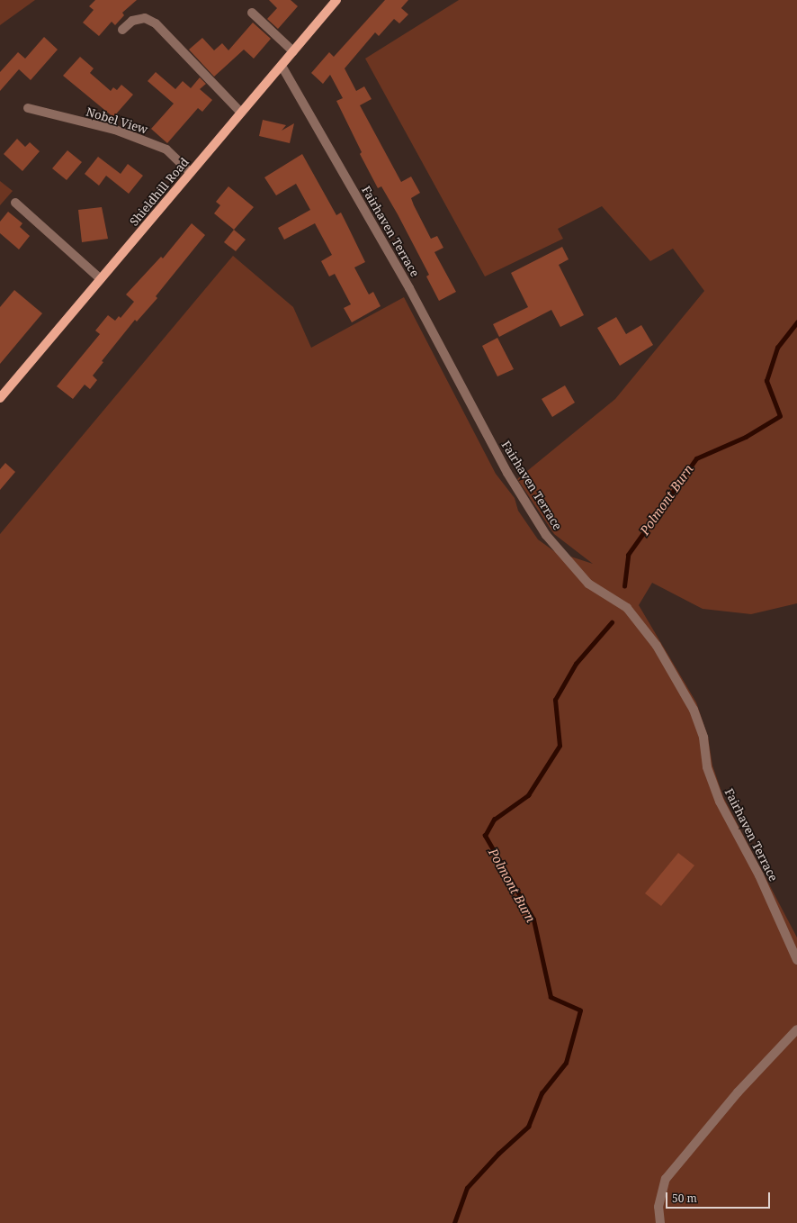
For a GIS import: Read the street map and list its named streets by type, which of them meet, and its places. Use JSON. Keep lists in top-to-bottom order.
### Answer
{
  "streets": {
    "main road": ["Shieldhill Road"],
    "street": ["Nobel View", "Fairhaven Terrace"]
  },
  "crossings": [
    ["Nobel View", "Shieldhill Road"],
    ["Shieldhill Road", "Fairhaven Terrace"]
  ],
  "water": ["Polmont Burn"],
  "scale_bar": "50 m"
}
